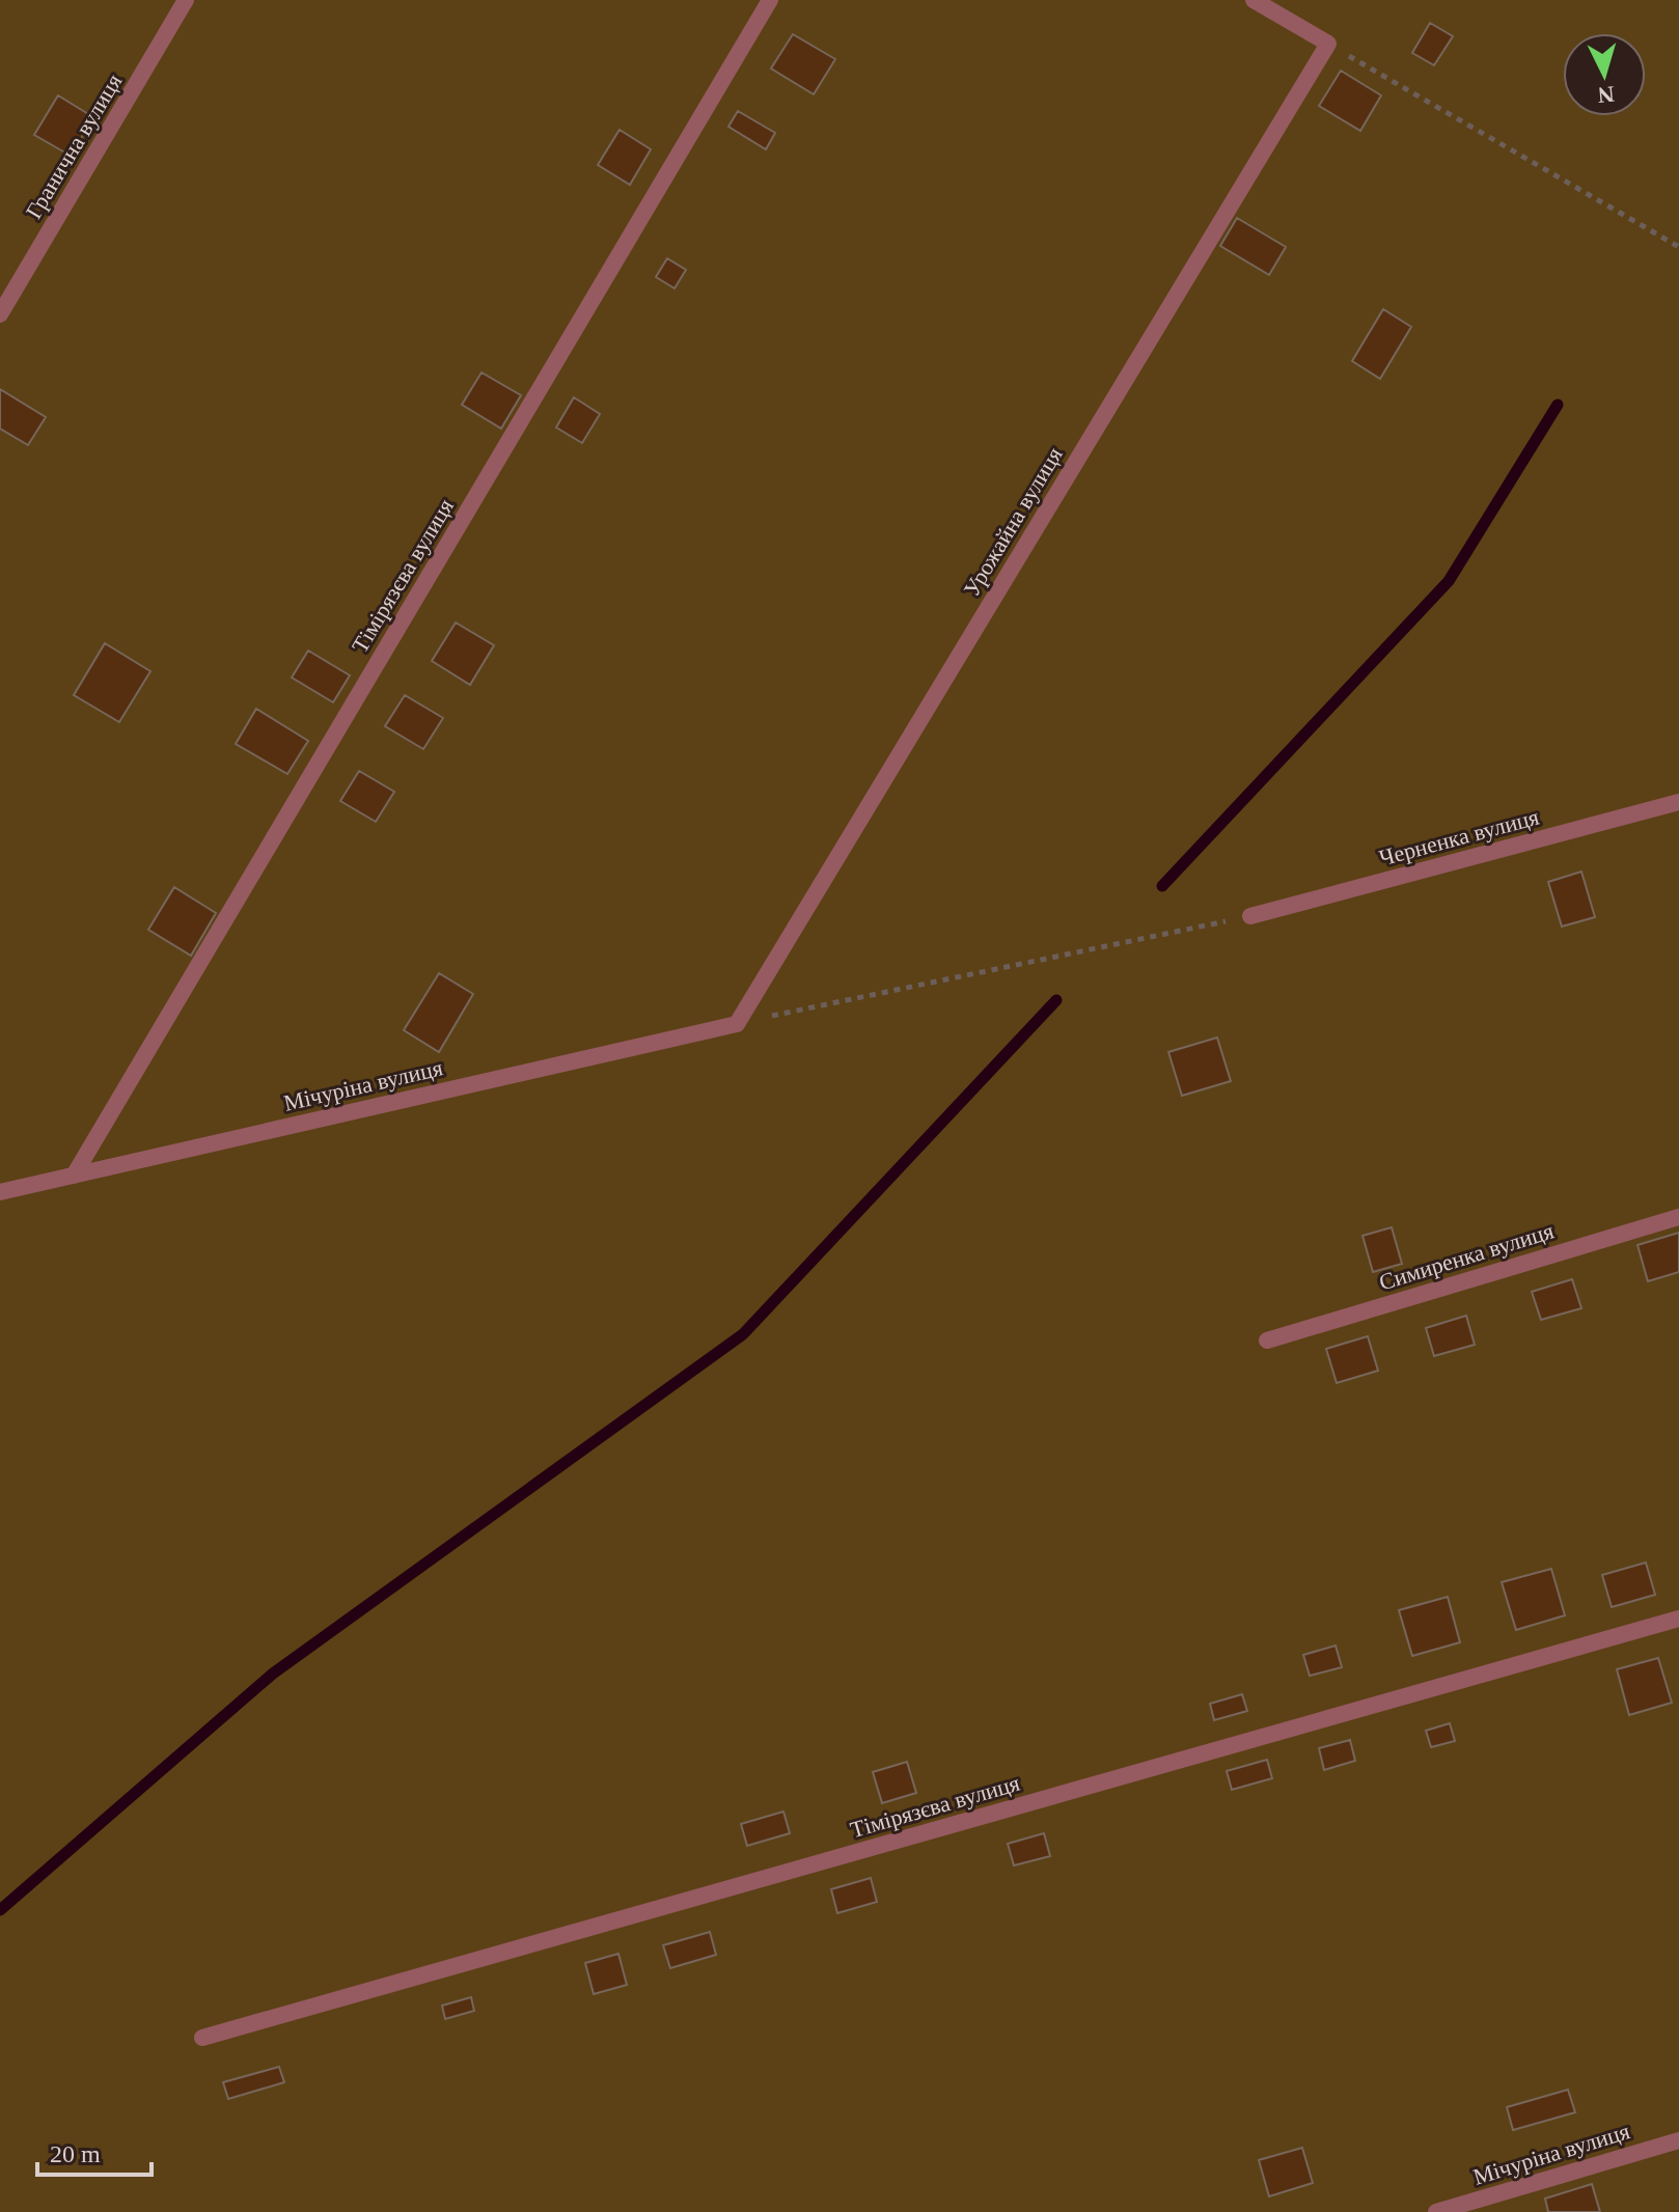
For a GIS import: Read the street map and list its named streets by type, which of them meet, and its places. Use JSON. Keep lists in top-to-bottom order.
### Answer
{
  "streets": {
    "lane": [
      "Гранична вулиця",
      "Урожайна вулиця",
      "Тімірязєва вулиця",
      "Черненка вулиця",
      "Мічуріна вулиця",
      "Симиренка вулиця"
    ]
  },
  "crossings": [
    ["Урожайна вулиця", "Мічуріна вулиця"],
    ["Тімірязєва вулиця", "Мічуріна вулиця"]
  ],
  "scale_bar": "20 m",
  "north": "bottom"
}
